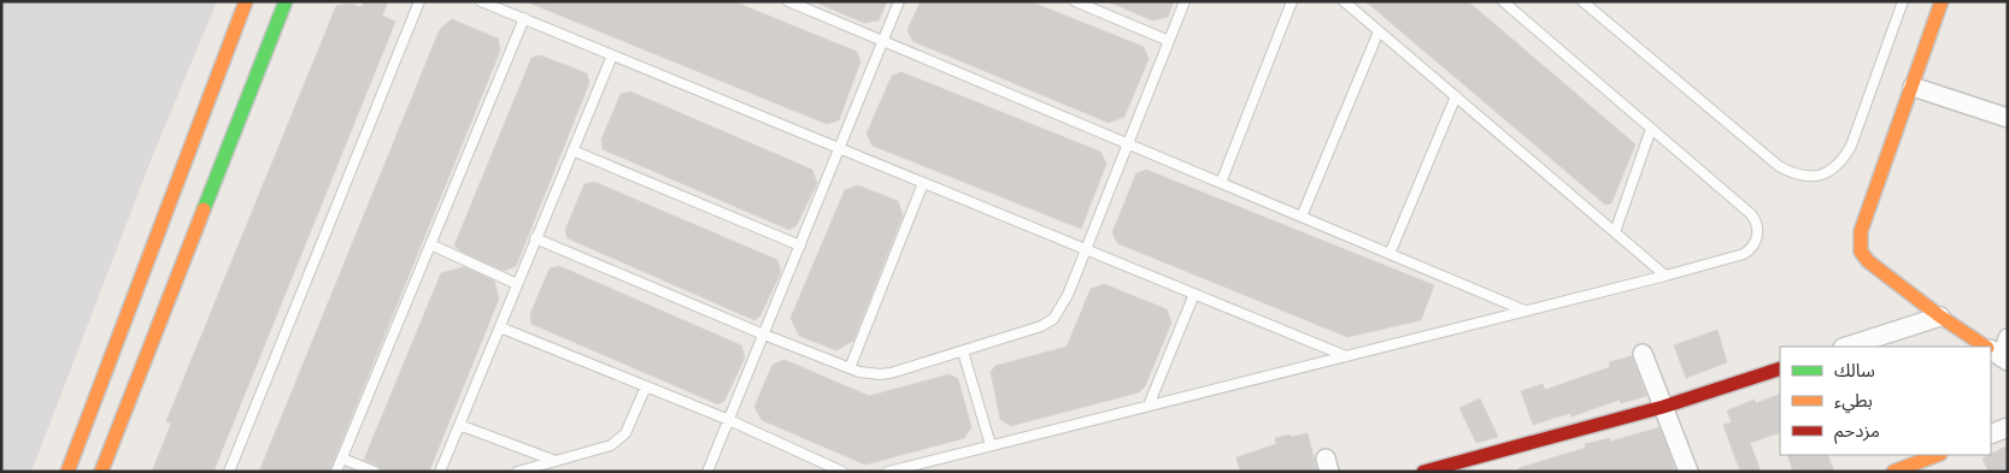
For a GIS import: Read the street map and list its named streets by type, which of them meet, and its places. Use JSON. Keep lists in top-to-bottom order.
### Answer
{
  "legend": ["سالك", "بطيء", "مزدحم"]
}
